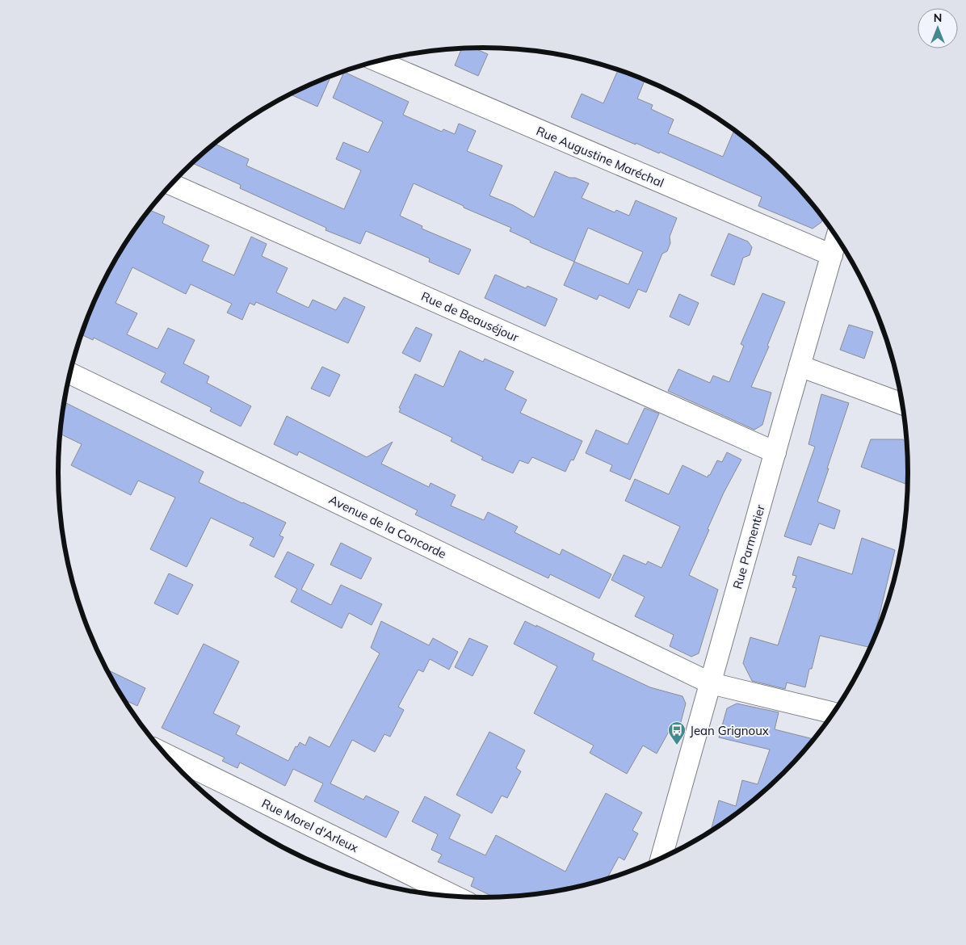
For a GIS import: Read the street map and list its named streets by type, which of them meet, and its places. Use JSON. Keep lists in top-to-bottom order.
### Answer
{
  "streets": {
    "street": [
      "Rue Augustine Maréchal",
      "Rue de Beauséjour",
      "Avenue de la Concorde",
      "Rue Parmentier",
      "Rue Morel d'Arleux"
    ]
  },
  "crossings": [
    ["Rue Augustine Maréchal", "Rue Parmentier"],
    ["Rue de Beauséjour", "Rue Parmentier"],
    ["Avenue de la Concorde", "Rue Parmentier"]
  ],
  "places": {
    "bus stop": ["Jean Grignoux"]
  },
  "north": "top"
}
